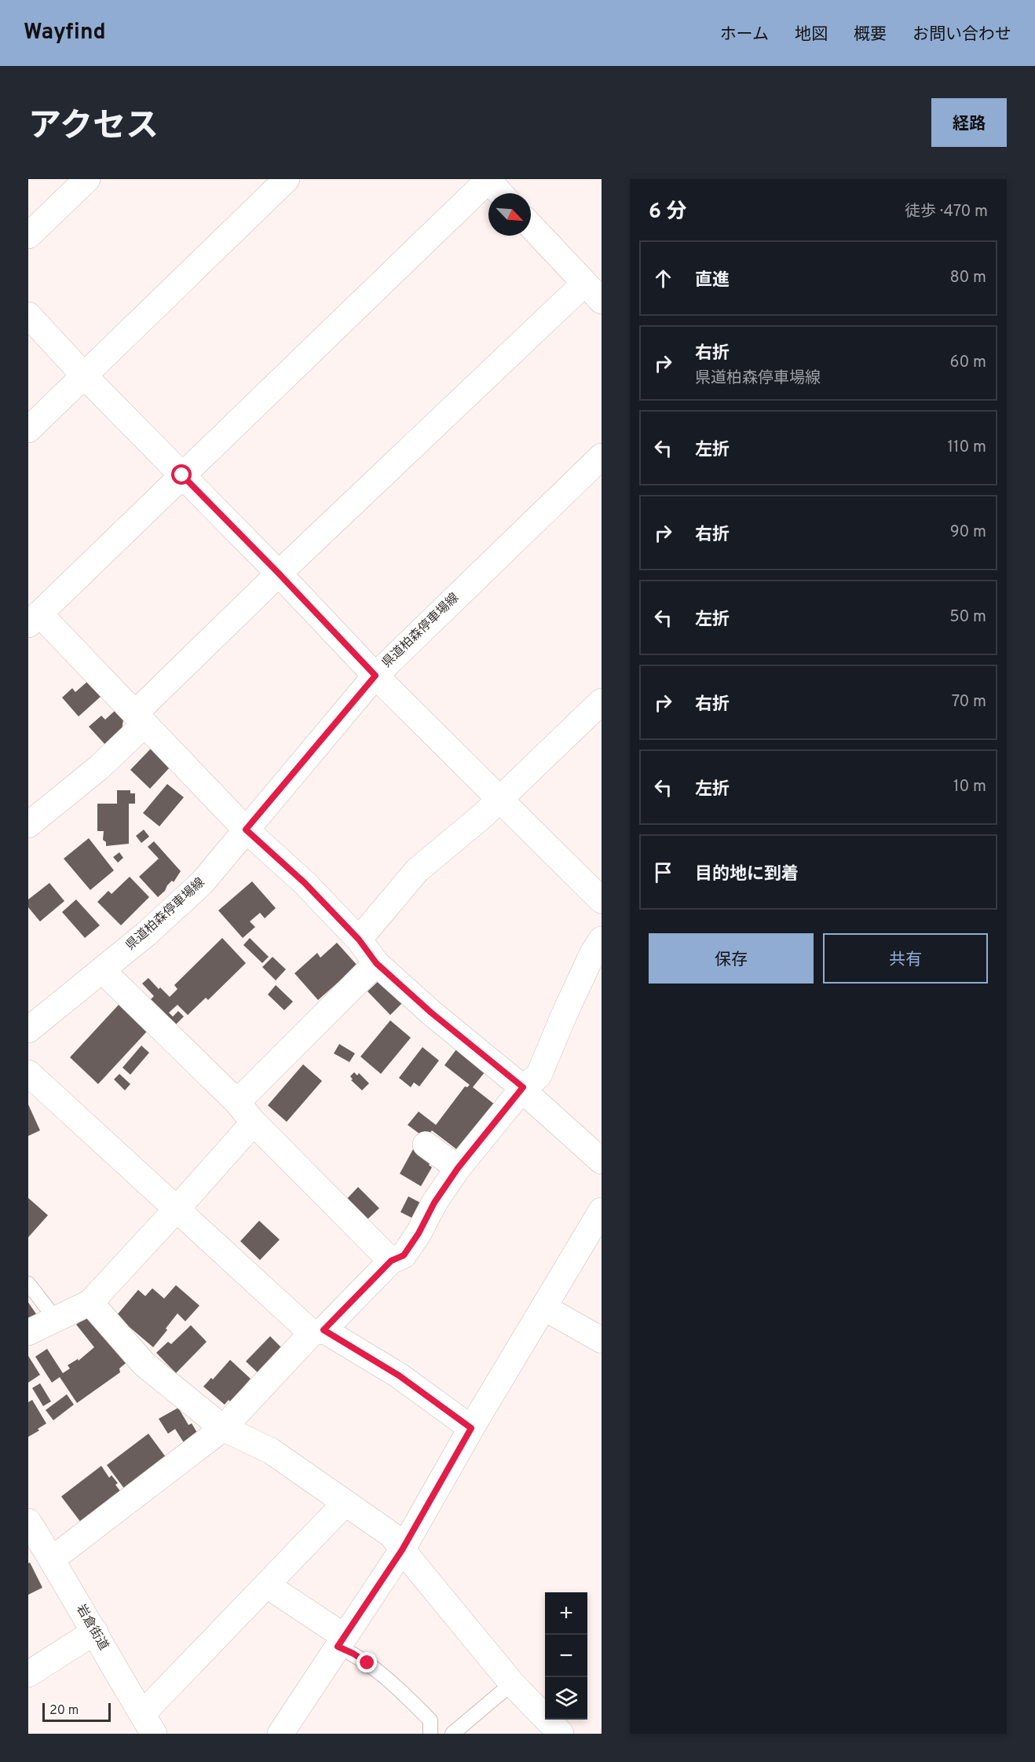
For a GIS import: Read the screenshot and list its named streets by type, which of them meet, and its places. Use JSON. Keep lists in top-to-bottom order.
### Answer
{
  "streets": {
    "street": ["県道柏森停車場線", "岩倉街道"]
  },
  "scale_bar": "20 m",
  "north": "bottom right",
  "page": {
    "header": "Wayfind",
    "nav": [
      "ホーム",
      "地図",
      "概要",
      "お問い合わせ"
    ],
    "title": "アクセス",
    "buttons": [
      "経路",
      ["保存", "共有"]
    ],
    "heading": ["6 分", "徒歩 · 470 m"],
    "list": [
      ["直進", "80 m"],
      ["右折", "県道柏森停車場線", "60 m"],
      ["左折", "110 m"],
      ["右折", "90 m"],
      ["左折", "50 m"],
      ["右折", "70 m"],
      ["左折", "10 m"],
      "目的地に到着"
    ],
    "map_buttons": ["+", "−"],
    "scale": "20 m"
  }
}
